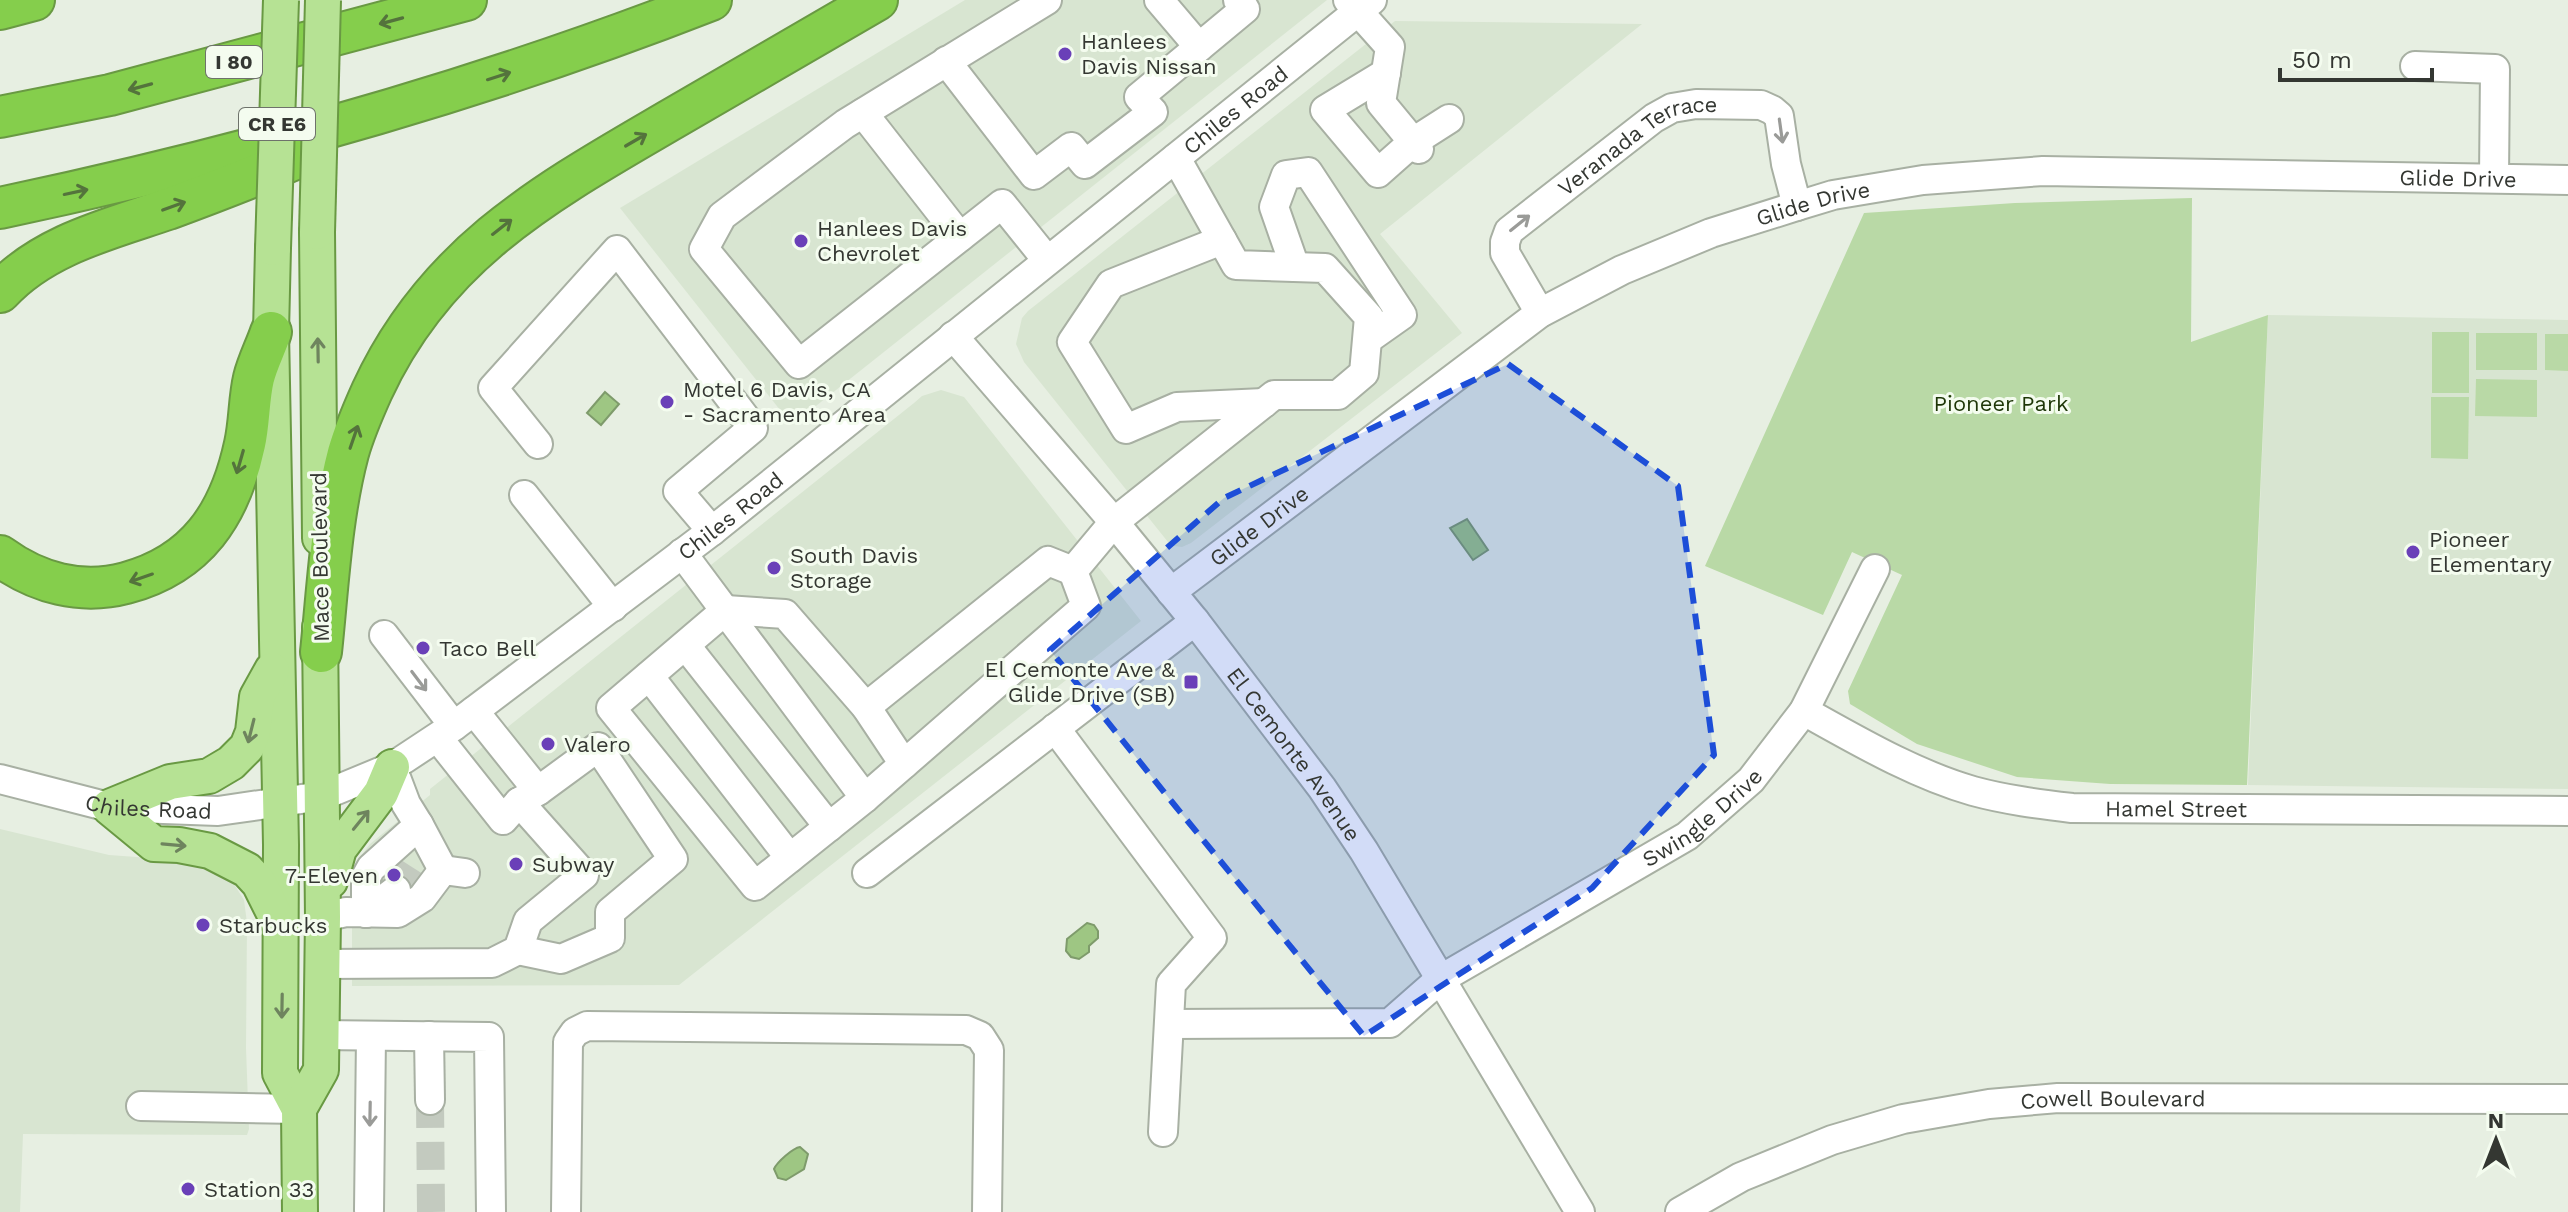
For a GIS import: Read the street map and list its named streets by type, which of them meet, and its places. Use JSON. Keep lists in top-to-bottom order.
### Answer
{
  "streets": {
    "highway": ["I 80"],
    "main road": ["CR E6", "Mace Boulevard"],
    "street": [
      "Chiles Road",
      "Veranada Terrace",
      "Glide Drive",
      "El Cemonte Avenue",
      "Hamel Street",
      "Swingle Drive",
      "Cowell Boulevard"
    ]
  },
  "crossings": [
    ["Chiles Road", "Mace Boulevard"],
    ["Chiles Road", "El Cemonte Avenue"],
    ["Veranada Terrace", "Glide Drive"],
    ["Glide Drive", "El Cemonte Avenue"],
    ["El Cemonte Avenue", "Swingle Drive"],
    ["Hamel Street", "Swingle Drive"]
  ],
  "parks": ["Pioneer Park"],
  "places": {
    "other": [
      "Hanlees Davis Nissan",
      "Hanlees Davis Chevrolet",
      "Motel 6 Davis, CA - Sacramento Area",
      "Pioneer Elementary",
      "South Davis Storage",
      "Taco Bell",
      "Valero",
      "Subway",
      "7-Eleven",
      "Starbucks",
      "Station 33"
    ],
    "transit": ["El Cemonte Ave & Glide Drive (SB)"]
  },
  "scale_bar": "50 m",
  "north": "top"
}
